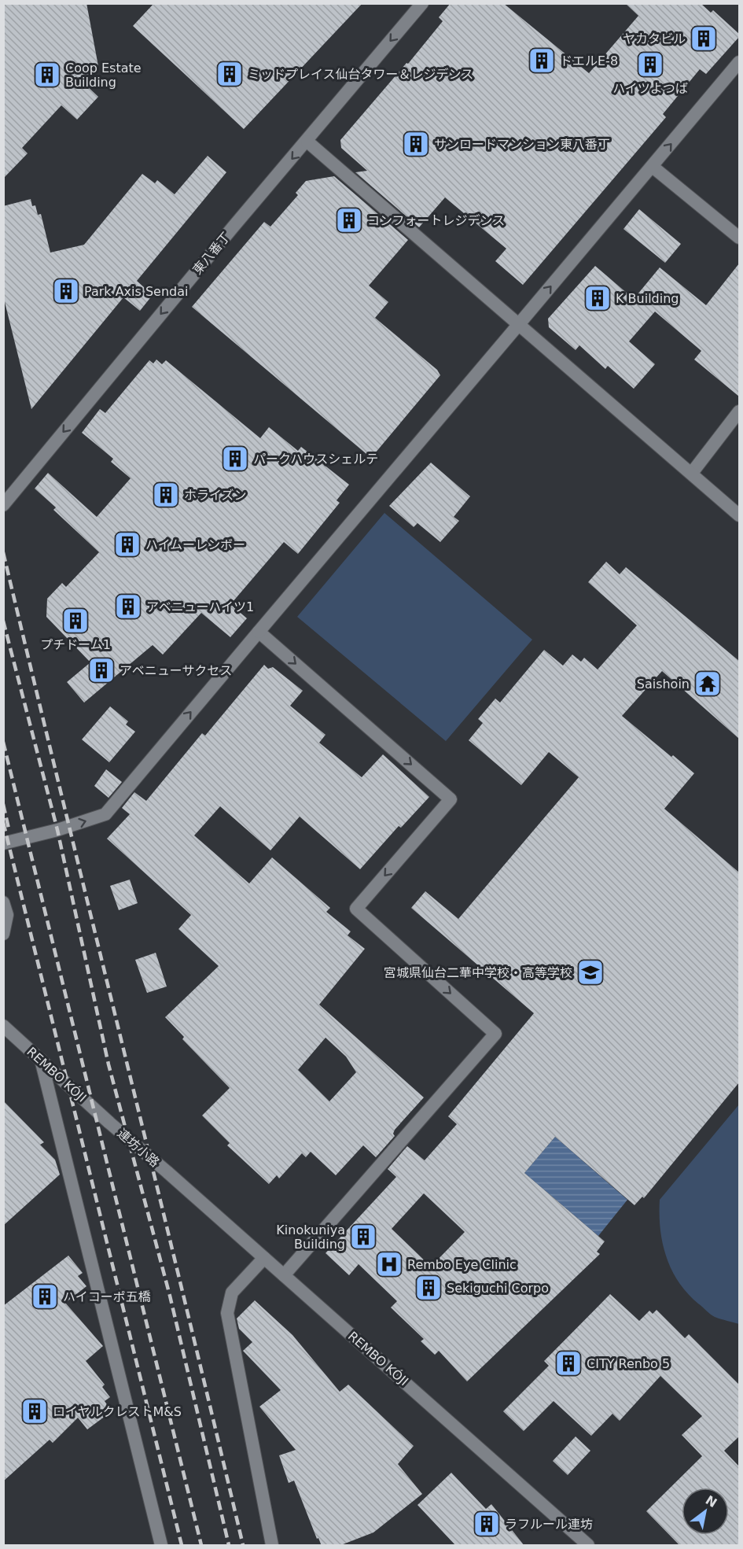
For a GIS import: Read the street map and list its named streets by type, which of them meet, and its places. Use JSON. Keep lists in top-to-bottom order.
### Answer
{
  "streets": {
    "street": ["東八番丁", "REMBO KÓJI", "連坊小路"]
  },
  "crossings": [
    ["REMBO KÓJI", "連坊小路"]
  ],
  "one_way": ["東八番丁"],
  "places": {
    "building": [
      "ヤカタビル",
      "ドエルE-8",
      "ハイツよつば",
      "ミッドプレイス仙台タワー＆レジデンス",
      "Coop Estate Building",
      "サンロードマンション東八番丁",
      "コンフォートレジデンス",
      "Park Axis Sendai",
      "K Building",
      "パークハウスシェルテ",
      "ホライズン",
      "ハイムーレンボー",
      "アベニューハイツ1",
      "プチドーム1",
      "アベニューサクセス",
      "Kinokuniya Building",
      "Sekiguchi Corpo",
      "ハイコーポ五橋",
      "CITY Renbo 5",
      "ロイヤルクレストM&S",
      "ラフルール連坊"
    ],
    "temple": ["Saishoin"],
    "school or university": ["宮城県仙台二華中学校・高等学校"],
    "hospital": ["Rembo Eye Clinic"]
  },
  "north": "top right"
}
